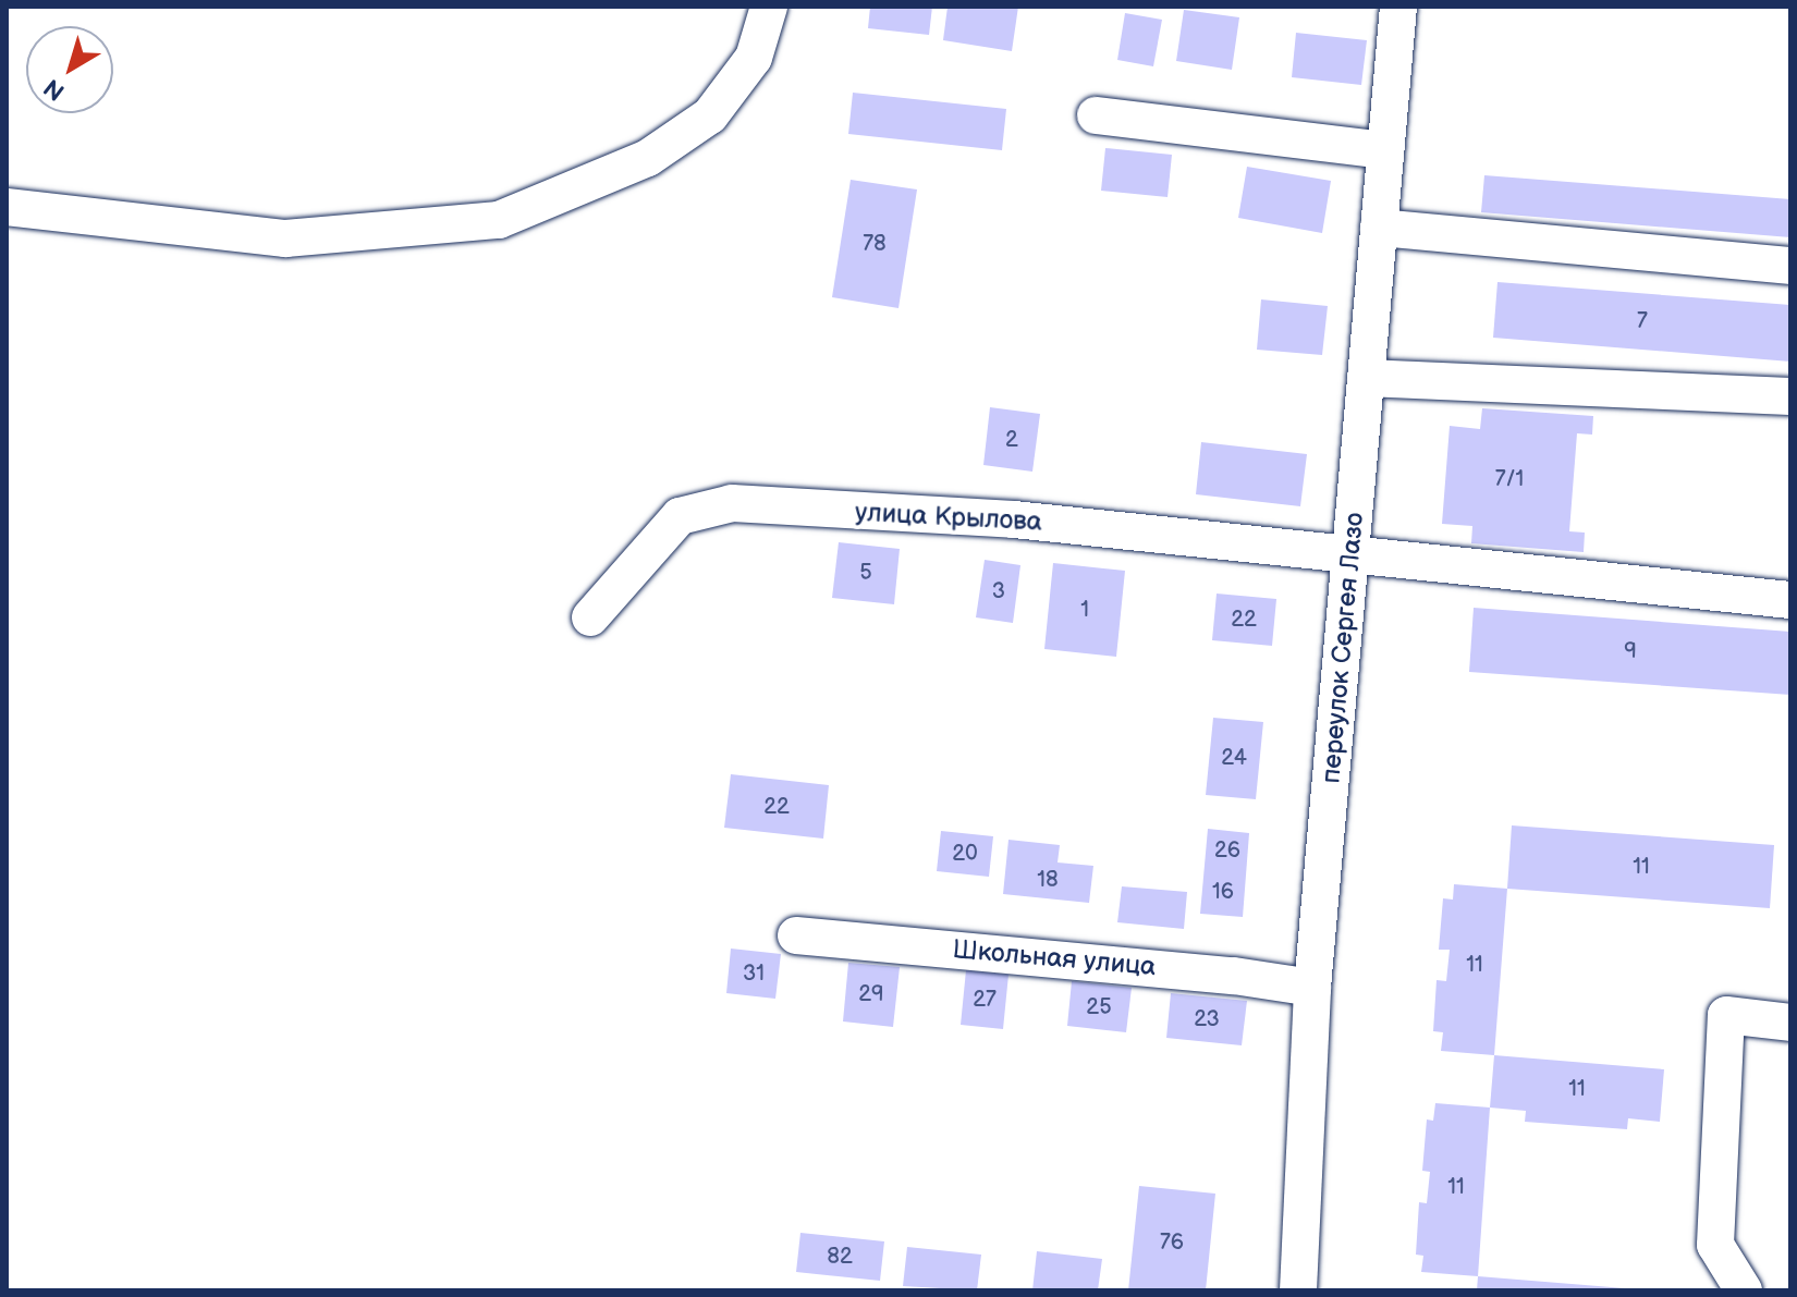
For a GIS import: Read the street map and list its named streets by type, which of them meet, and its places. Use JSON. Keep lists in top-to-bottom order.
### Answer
{
  "streets": {
    "street": ["улица Крылова", "переулок Сергея Лазо", "Школьная улица"]
  },
  "crossings": [
    ["улица Крылова", "переулок Сергея Лазо"],
    ["переулок Сергея Лазо", "Школьная улица"]
  ],
  "house_numbers": [
    "78",
    "7",
    "2",
    "7/1",
    "5",
    "3",
    "1",
    "22",
    "9",
    "24",
    "22",
    "26",
    "20",
    "11",
    "18",
    "16",
    "11",
    "31",
    "29",
    "27",
    "25",
    "23",
    "11",
    "11",
    "76",
    "82"
  ],
  "north": "bottom left"
}
